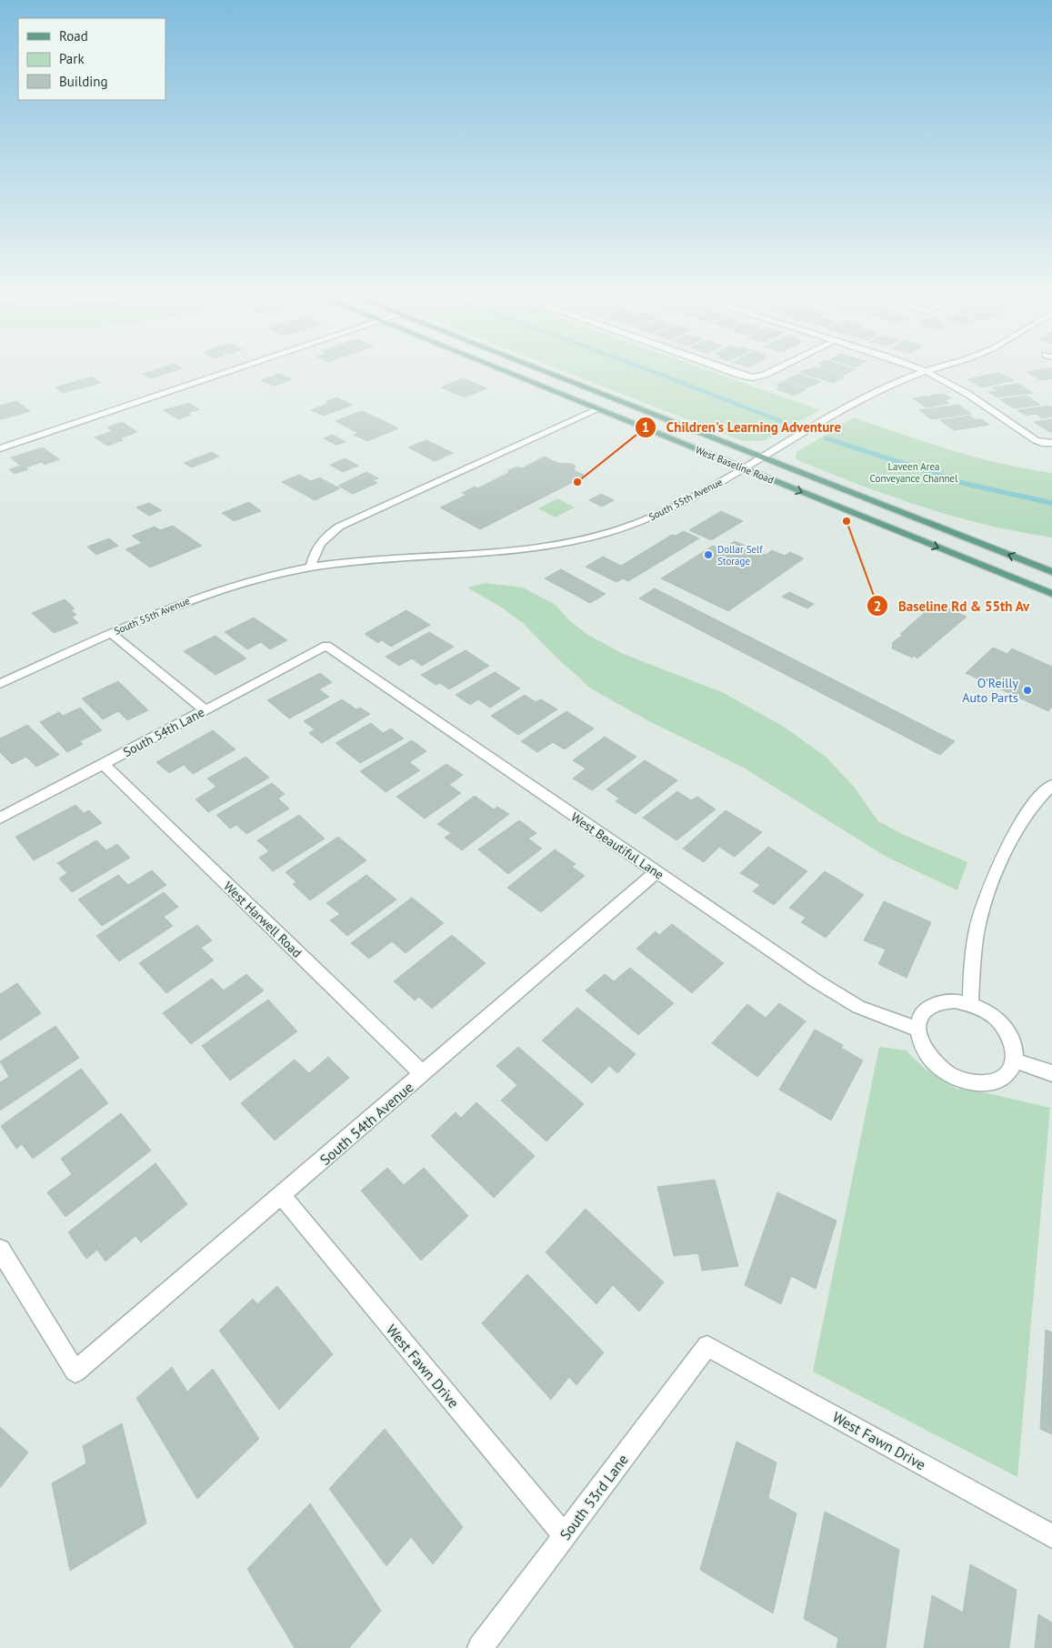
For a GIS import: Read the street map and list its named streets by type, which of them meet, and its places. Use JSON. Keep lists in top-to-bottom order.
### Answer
{
  "streets": {
    "main road": ["West Baseline Road"],
    "street": [
      "South 55th Avenue",
      "South 54th Lane",
      "West Beautiful Lane",
      "West Harwell Road",
      "South 54th Avenue",
      "West Fawn Drive",
      "South 53rd Lane"
    ]
  },
  "crossings": [
    ["West Baseline Road", "South 55th Avenue"],
    ["South 54th Lane", "West Beautiful Lane"],
    ["South 54th Lane", "West Harwell Road"],
    ["West Beautiful Lane", "South 54th Avenue"],
    ["West Harwell Road", "South 54th Avenue"],
    ["South 54th Avenue", "West Fawn Drive"],
    ["West Fawn Drive", "South 53rd Lane"]
  ],
  "parks": ["Laveen Area Conveyance Channel"],
  "places": [
    "Children's Learning Adventure",
    "Baseline Rd & 55th Av",
    "Dollar Self Storage",
    "O'Reilly Auto Parts"
  ],
  "legend": ["Road", "Park", "Building"]
}
